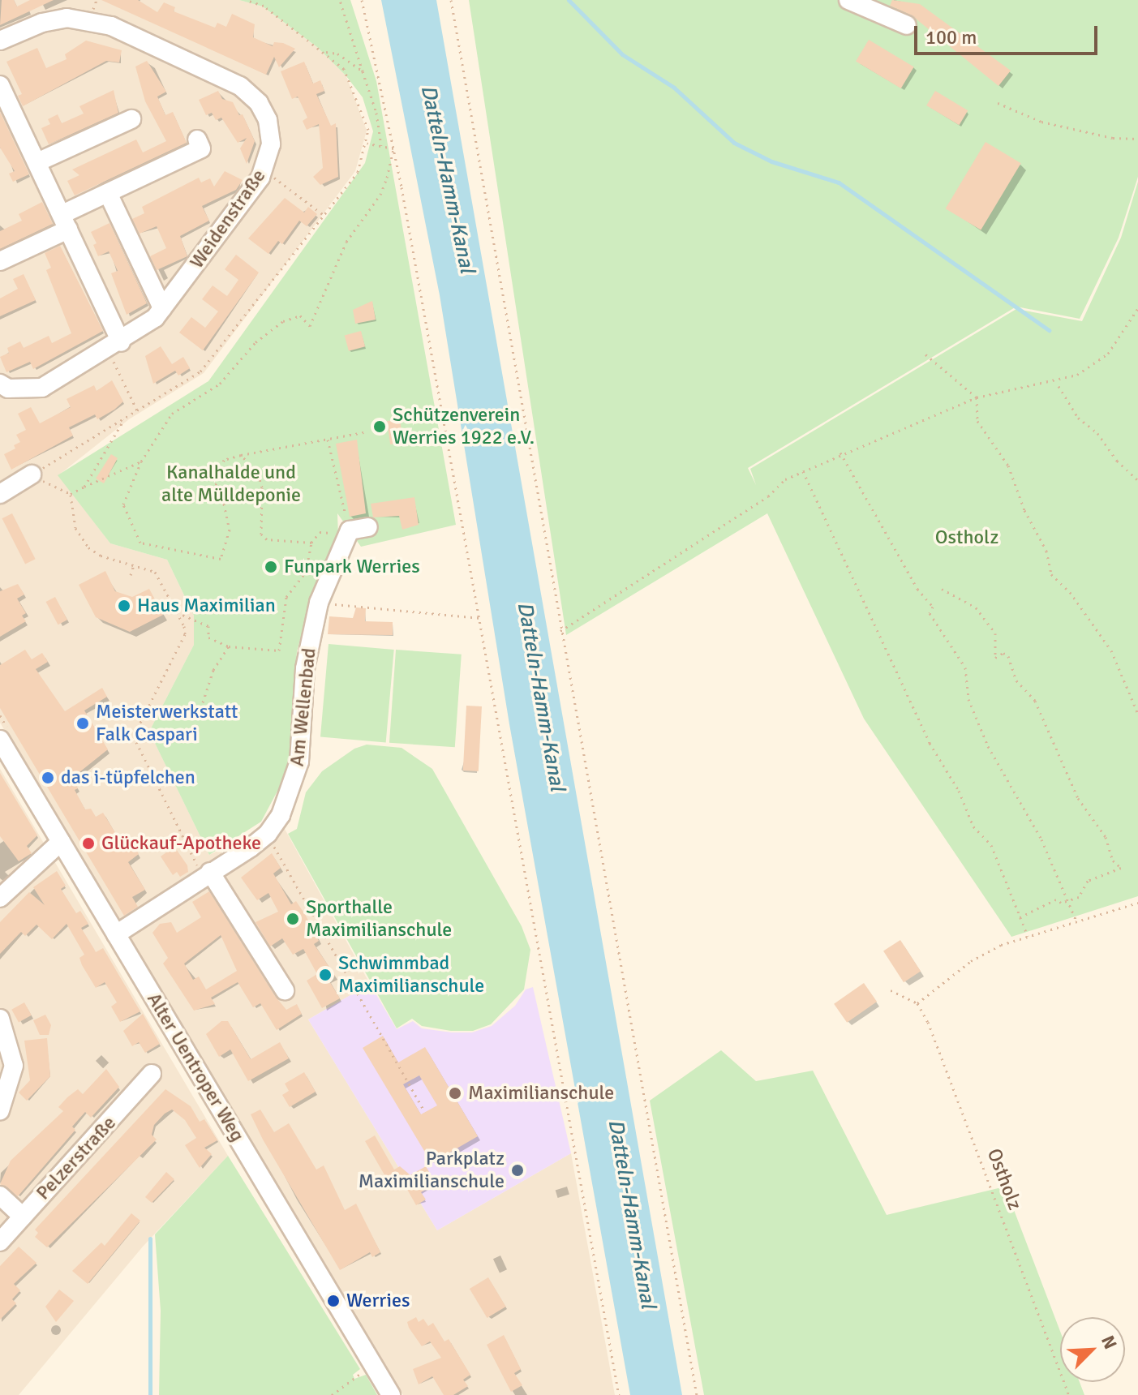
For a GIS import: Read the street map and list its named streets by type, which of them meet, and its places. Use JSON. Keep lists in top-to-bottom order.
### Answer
{
  "streets": {
    "street": [
      "Weidenstraße",
      "Am Wellenbad",
      "Alter Uentroper Weg",
      "Pelzerstraße"
    ],
    "path": ["Ostholz"]
  },
  "crossings": [
    ["Am Wellenbad", "Alter Uentroper Weg"]
  ],
  "water": ["Datteln-Hamm-Kanal"],
  "parks": ["Kanalhalde und alte Mülldeponie", "Ostholz"],
  "places": [
    "Schützenverein Werries 1922 e.V.",
    "Funpark Werries",
    "Haus Maximilian",
    "Meisterwerkstatt Falk Caspari",
    "das i-tüpfelchen",
    "Glückauf-Apotheke",
    "Sporthalle Maximilianschule",
    "Schwimmbad Maximilianschule",
    "Maximilianschule",
    "Parkplatz Maximilianschule",
    "Werries"
  ],
  "scale_bar": "100 m",
  "north": "top right"
}
